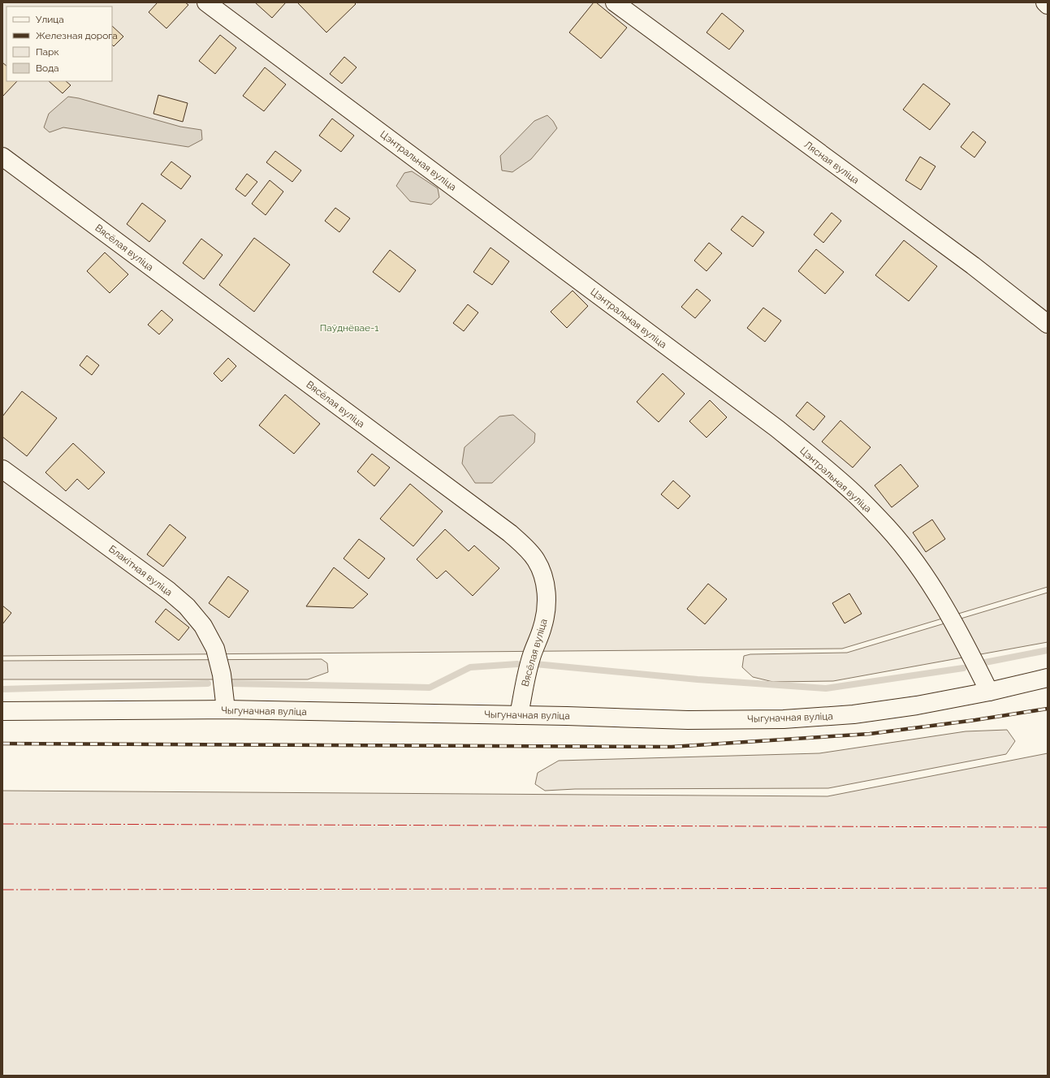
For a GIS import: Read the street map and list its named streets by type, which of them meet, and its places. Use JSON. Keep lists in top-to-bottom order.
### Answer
{
  "streets": {
    "lane": [
      "Цэнтральная вуліца",
      "Лясная вуліца",
      "Вясёлая вуліца",
      "Блакітная вуліца",
      "Чыгуначная вуліца"
    ]
  },
  "crossings": [
    ["Цэнтральная вуліца", "Чыгуначная вуліца"],
    ["Вясёлая вуліца", "Чыгуначная вуліца"],
    ["Блакітная вуліца", "Чыгуначная вуліца"]
  ],
  "parks": ["Паўднёвае-1"],
  "legend": [
    "Улица",
    "Железная дорога",
    "Парк",
    "Вода"
  ]
}
